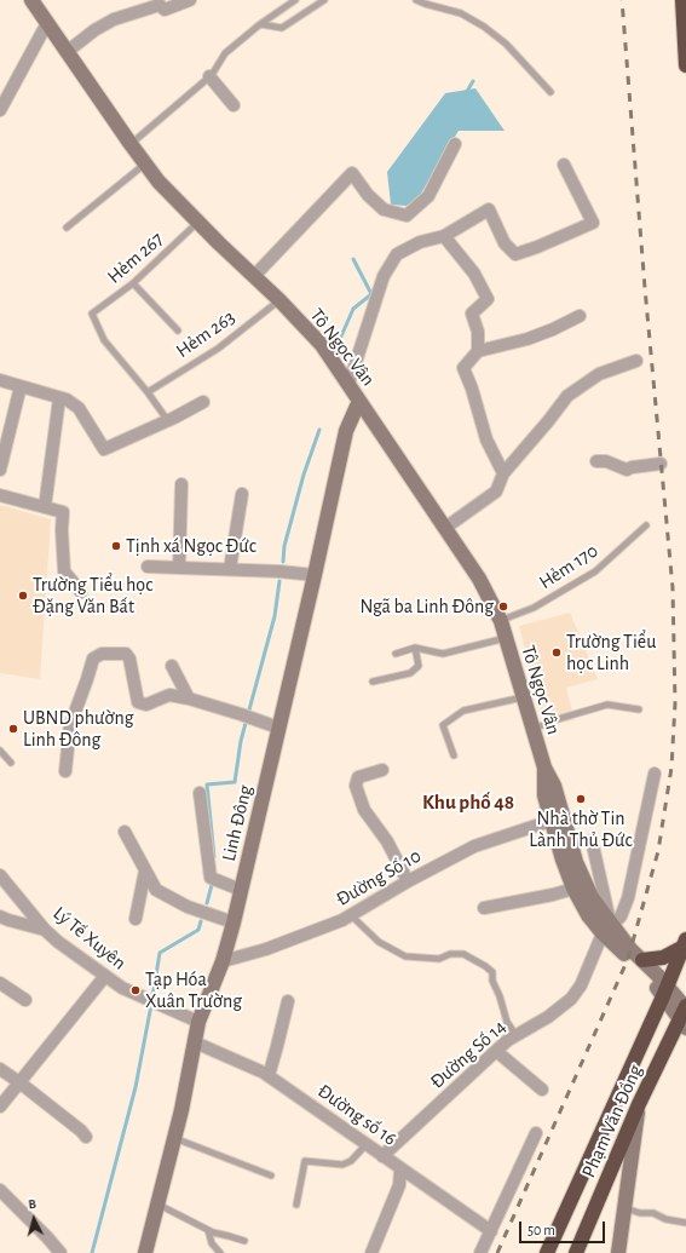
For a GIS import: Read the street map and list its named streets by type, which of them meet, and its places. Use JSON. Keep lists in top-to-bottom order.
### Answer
{
  "streets": {
    "highway": ["Phạm Văn Đồng"],
    "main road": ["Tô Ngọc Vân", "Linh Đông"],
    "street": [
      "Đường Số 10",
      "Lý Tế Xuyên",
      "Đường Số 14",
      "Đường số 16"
    ],
    "lane": ["Hẻm 267", "Hẻm 263", "Hẻm 170"]
  },
  "crossings": [
    ["Hẻm 267", "Hẻm 263"],
    ["Hẻm 267", "Tô Ngọc Vân"],
    ["Hẻm 263", "Tô Ngọc Vân"],
    ["Tô Ngọc Vân", "Hẻm 170"],
    ["Tô Ngọc Vân", "Linh Đông"],
    ["Tô Ngọc Vân", "Đường Số 10"],
    ["Tô Ngọc Vân", "Đường Số 14"],
    ["Tô Ngọc Vân", "Phạm Văn Đồng"],
    ["Linh Đông", "Đường Số 10"],
    ["Linh Đông", "Lý Tế Xuyên"],
    ["Linh Đông", "Đường số 16"],
    ["Đường Số 14", "Đường số 16"]
  ],
  "districts": ["Khu phố 48"],
  "places": [
    "Tịnh xá Ngọc Đức",
    "Trường Tiểu học Đặng Văn Bất",
    "Ngã ba Linh Đông",
    "Trường Tiểu học Linh",
    "UBND phường Linh Đông",
    "Nhà thờ Tin Lành Thủ Đức",
    "Tạp Hóa Xuân Trường"
  ],
  "scale_bar": "50 m",
  "north": "top"
}
